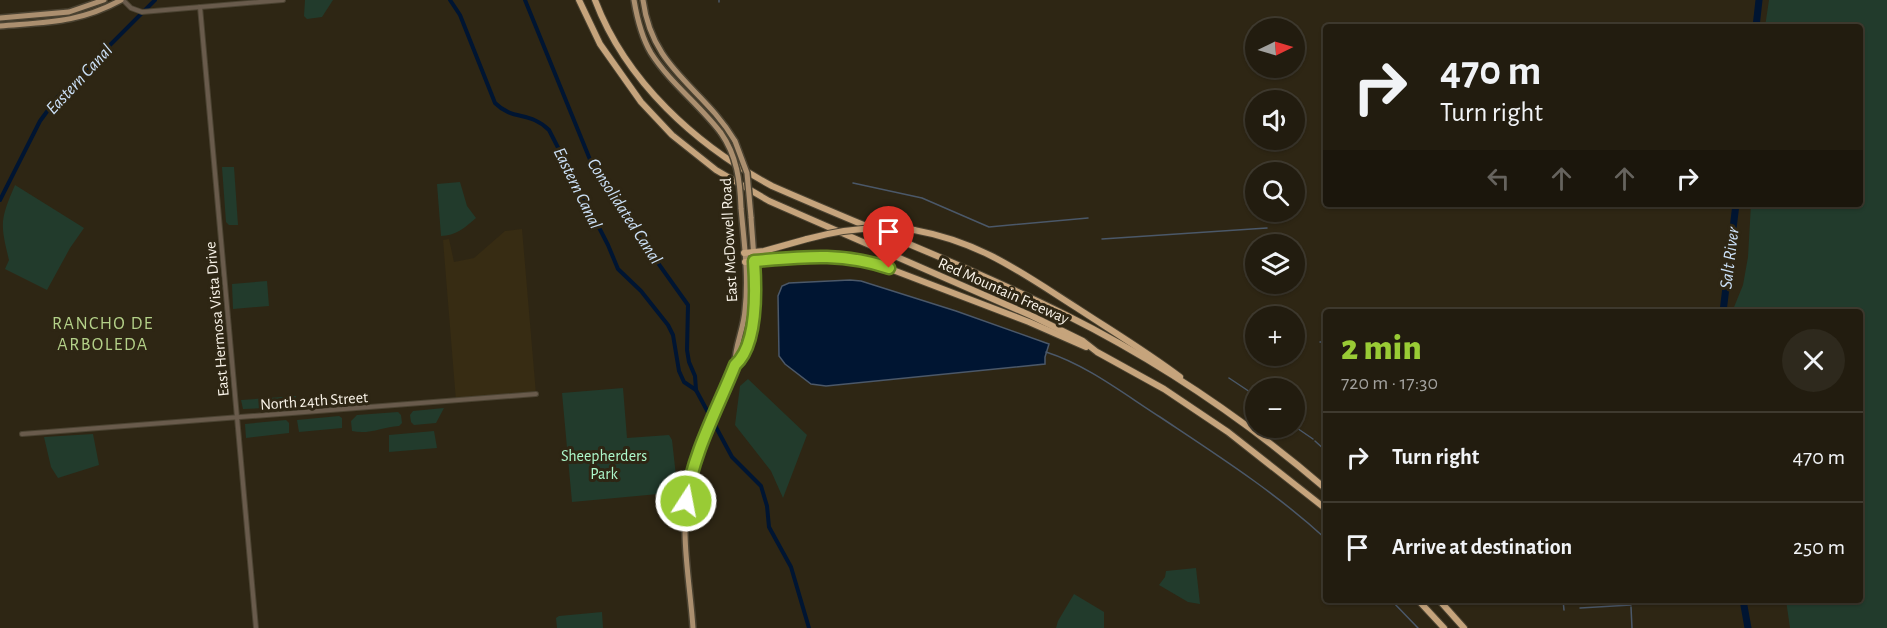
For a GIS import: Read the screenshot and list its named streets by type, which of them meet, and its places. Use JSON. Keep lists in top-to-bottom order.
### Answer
{
  "streets": {
    "highway": ["Red Mountain Freeway"],
    "main road": ["East McDowell Road"],
    "street": ["East Hermosa Vista Drive", "North 24th Street"]
  },
  "crossings": [
    ["East Hermosa Vista Drive", "North 24th Street"]
  ],
  "districts": ["RANCHO DE ARBOLEDA"],
  "water": ["Eastern Canal", "Consolidated Canal", "Salt River"],
  "parks": ["Sheepherders Park"],
  "north": "right",
  "page": {
    "map_buttons": ["+", "−"],
    "turn": ["470 m", "Turn right"],
    "heading": ["2 min", "720 m · 17:30"],
    "list": [
      {
        "name": "Turn right",
        "value": "470 m"
      },
      {
        "name": "Arrive at destination",
        "value": "250 m"
      }
    ]
  }
}
